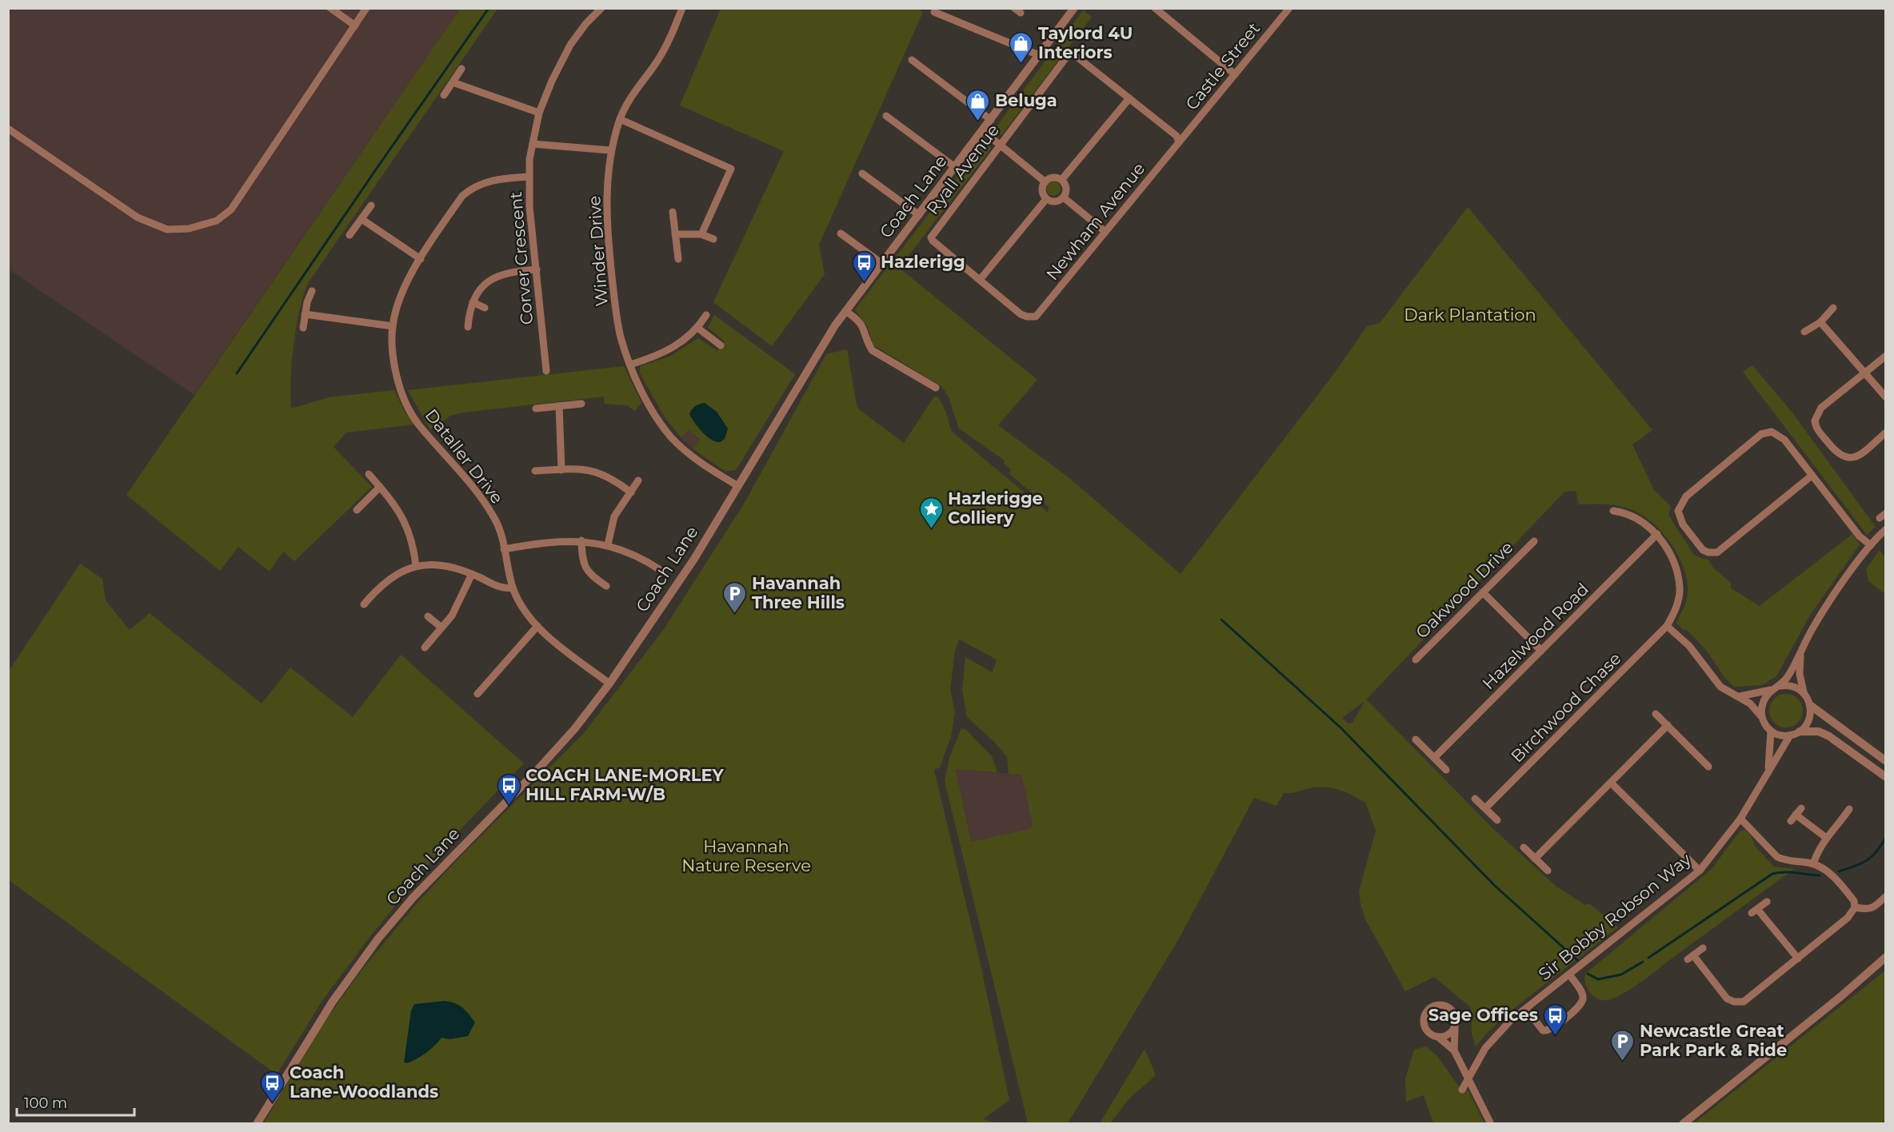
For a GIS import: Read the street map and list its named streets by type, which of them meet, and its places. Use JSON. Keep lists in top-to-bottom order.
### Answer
{
  "streets": {
    "street": [
      "Castle Street",
      "Ryall Avenue",
      "Coach Lane",
      "Newham Avenue",
      "Winder Drive",
      "Corver Crescent",
      "Dataller Drive",
      "Oakwood Drive",
      "Hazelwood Road",
      "Birchwood Chase",
      "Sir Bobby Robson Way"
    ]
  },
  "crossings": [
    ["Castle Street", "Newham Avenue"],
    ["Ryall Avenue", "Newham Avenue"],
    ["Coach Lane", "Winder Drive"],
    ["Coach Lane", "Dataller Drive"],
    ["Corver Crescent", "Dataller Drive"]
  ],
  "parks": ["Dark Plantation", "Havannah Nature Reserve"],
  "places": {
    "shop": ["Taylord 4U Interiors", "Beluga"],
    "bus stop": [
      "Hazlerigg",
      "COACH LANE-MORLEY HILL FARM-W/B",
      "Sage Offices",
      "Coach Lane-Woodlands"
    ],
    "place": ["Hazlerigge Colliery"],
    "parking": ["Havannah Three Hills", "Newcastle Great Park Park & Ride"]
  },
  "scale_bar": "100 m"
}
